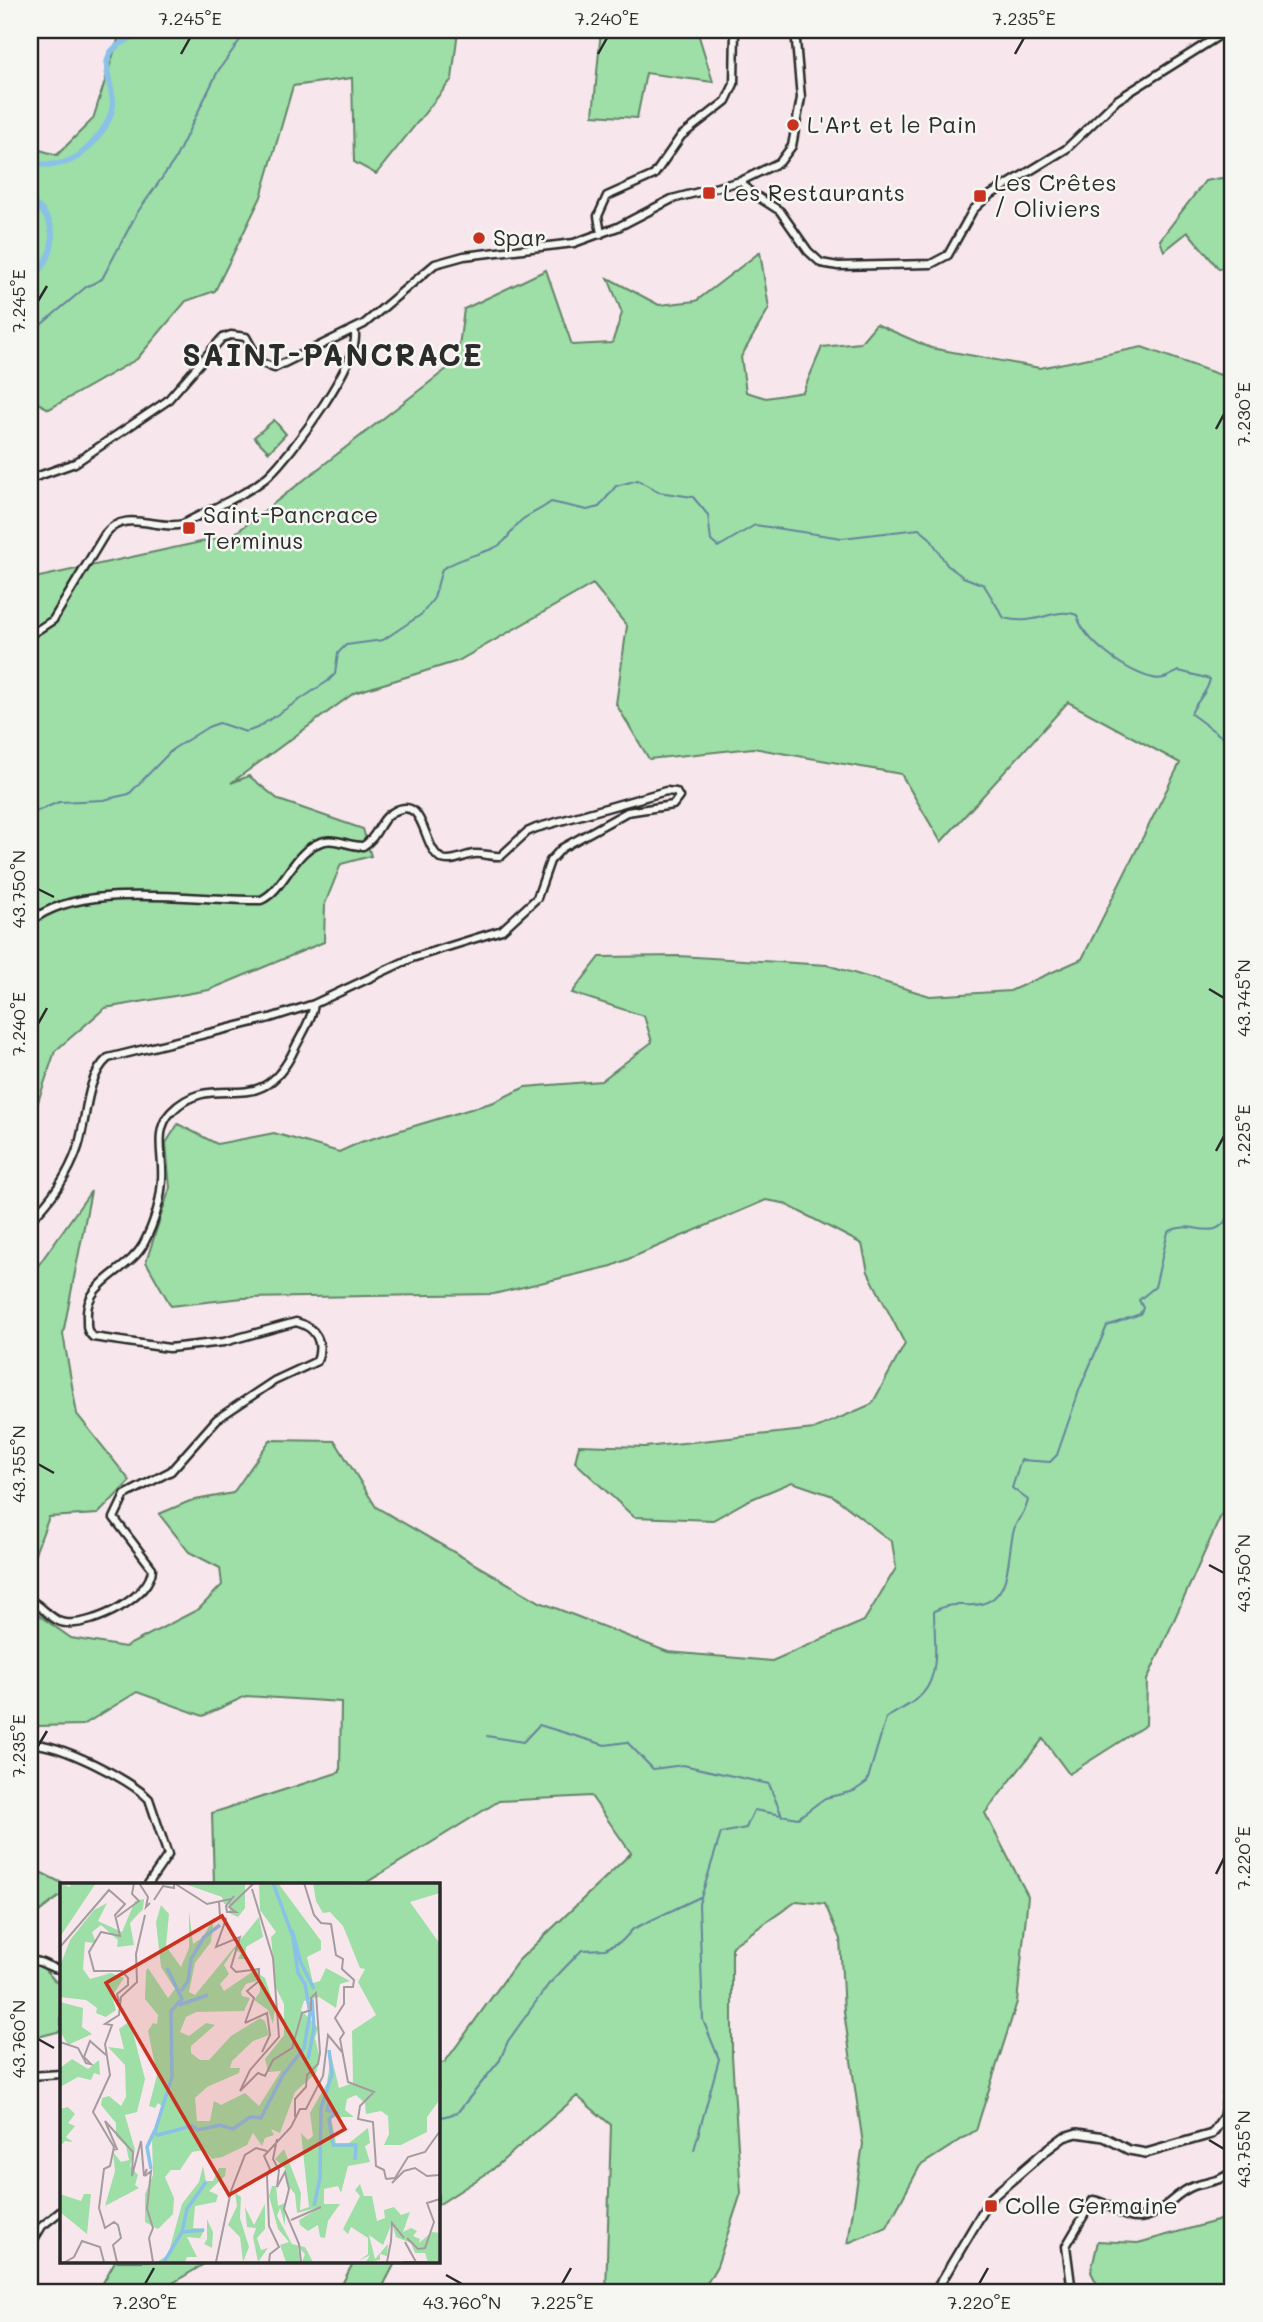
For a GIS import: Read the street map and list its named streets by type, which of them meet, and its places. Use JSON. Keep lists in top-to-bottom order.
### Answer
{
  "districts": ["SAINT-PANCRACE"],
  "places": {
    "other": ["L'Art et le Pain", "Spar"],
    "transit": [
      "Les Restaurants",
      "Les Crêtes / Oliviers",
      "Saint-Pancrace Terminus",
      "Colle Germaine"
    ]
  },
  "coordinates": [
    "7.245°E",
    "7.240°E",
    "7.235°E",
    "7.230°E",
    "43.750°N",
    "43.745°N",
    "7.225°E",
    "43.755°N",
    "7.220°E",
    "43.760°N"
  ]
}
